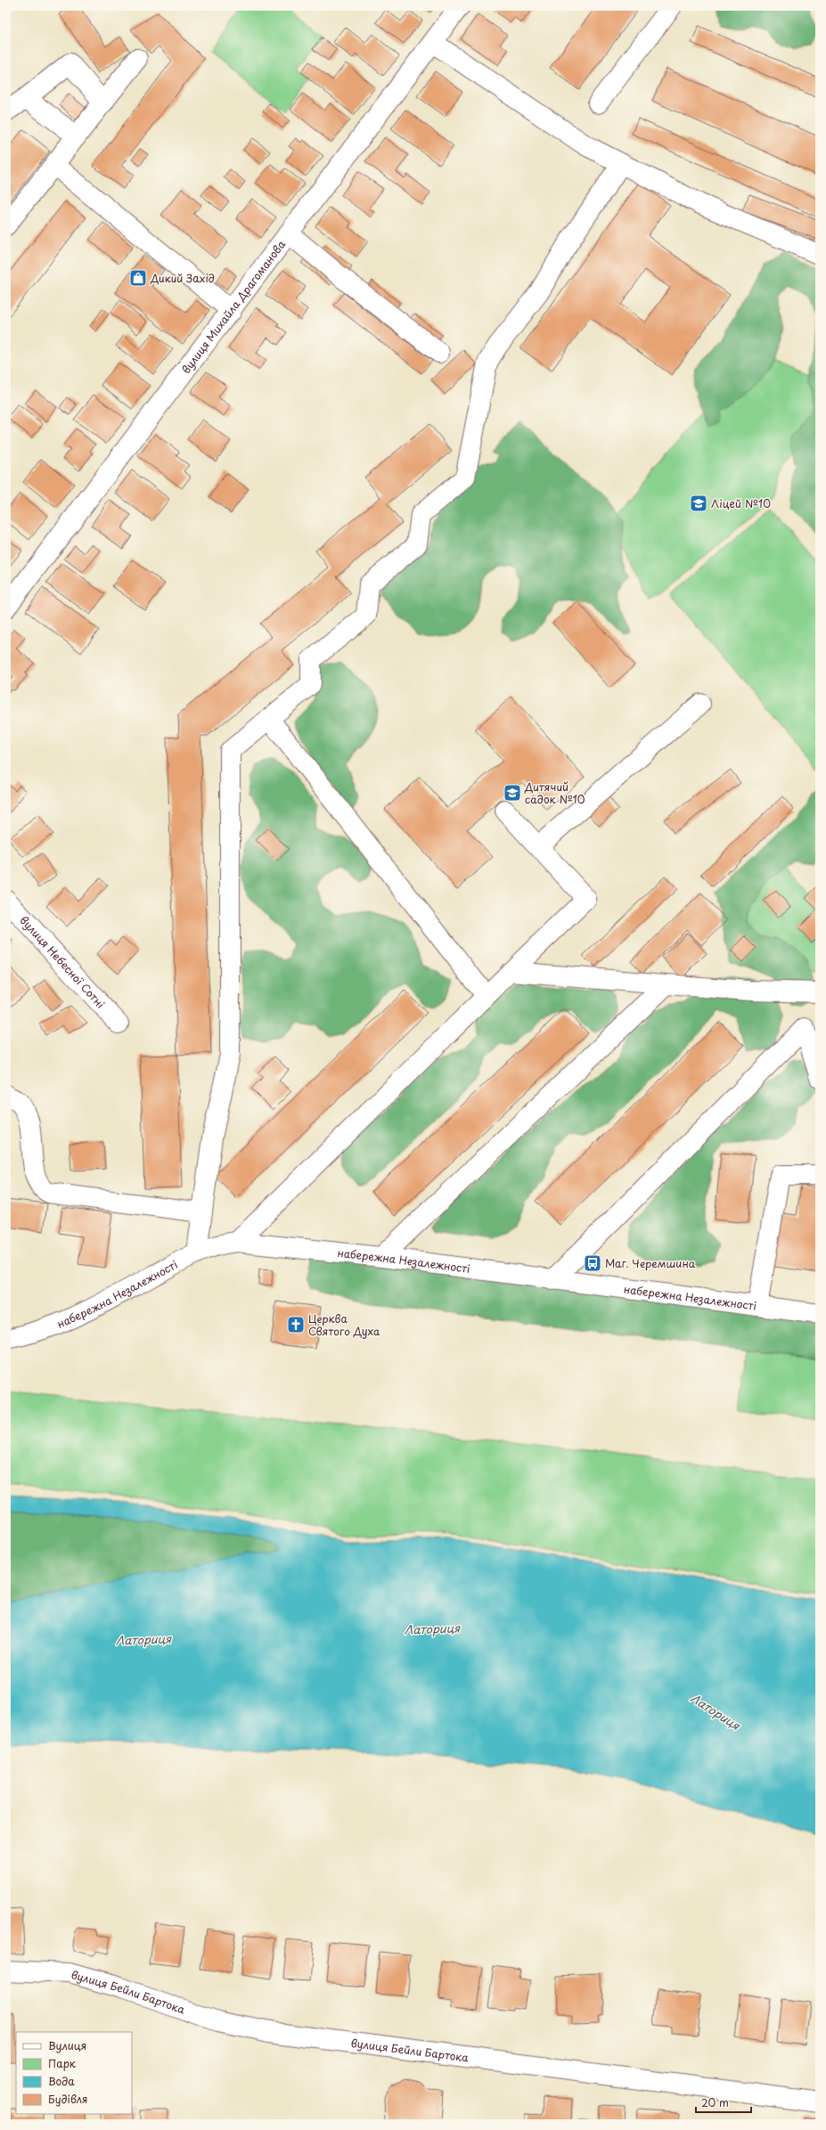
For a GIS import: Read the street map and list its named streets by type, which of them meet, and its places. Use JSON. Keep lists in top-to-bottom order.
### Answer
{
  "streets": {
    "street": [
      "вулиця Михайла Драгоманова",
      "вулиця Небесної Сотні",
      "набережна Незалежності",
      "вулиця Бейли Бартока"
    ]
  },
  "water": ["Латориця"],
  "places": {
    "shop": ["Дикий Захід"],
    "school or university": ["Ліцей №10", "Дитячий садок №10"],
    "bus stop": ["Маг. Черемшина"],
    "church": ["Церква Святого Духа"]
  },
  "legend": [
    "Вулиця",
    "Парк",
    "Вода",
    "Будівля"
  ],
  "scale_bar": "20 m"
}
